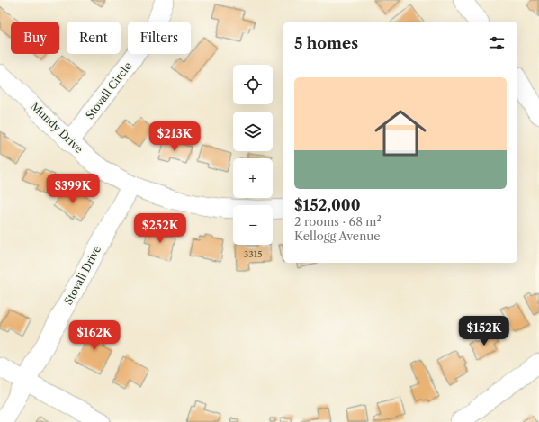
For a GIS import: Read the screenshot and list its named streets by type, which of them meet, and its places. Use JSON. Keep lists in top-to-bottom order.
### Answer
{
  "streets": {
    "street": ["Stovall Circle", "Mundy Drive", "Stovall Drive"]
  },
  "crossings": [
    ["Stovall Circle", "Mundy Drive"],
    ["Mundy Drive", "Stovall Drive"]
  ],
  "house_numbers": ["3315"],
  "page": {
    "chip": ["Buy", "Rent", "Filters"],
    "heading": "5 homes",
    "map_buttons": ["+", "−"],
    "list": [
      {
        "name": "$152,000",
        "note": "2 rooms · 68 m² · Kellogg Avenue"
      }
    ],
    "price": [
      "$213K",
      "$399K",
      "$252K",
      "$152K",
      "$162K"
    ]
  }
}
